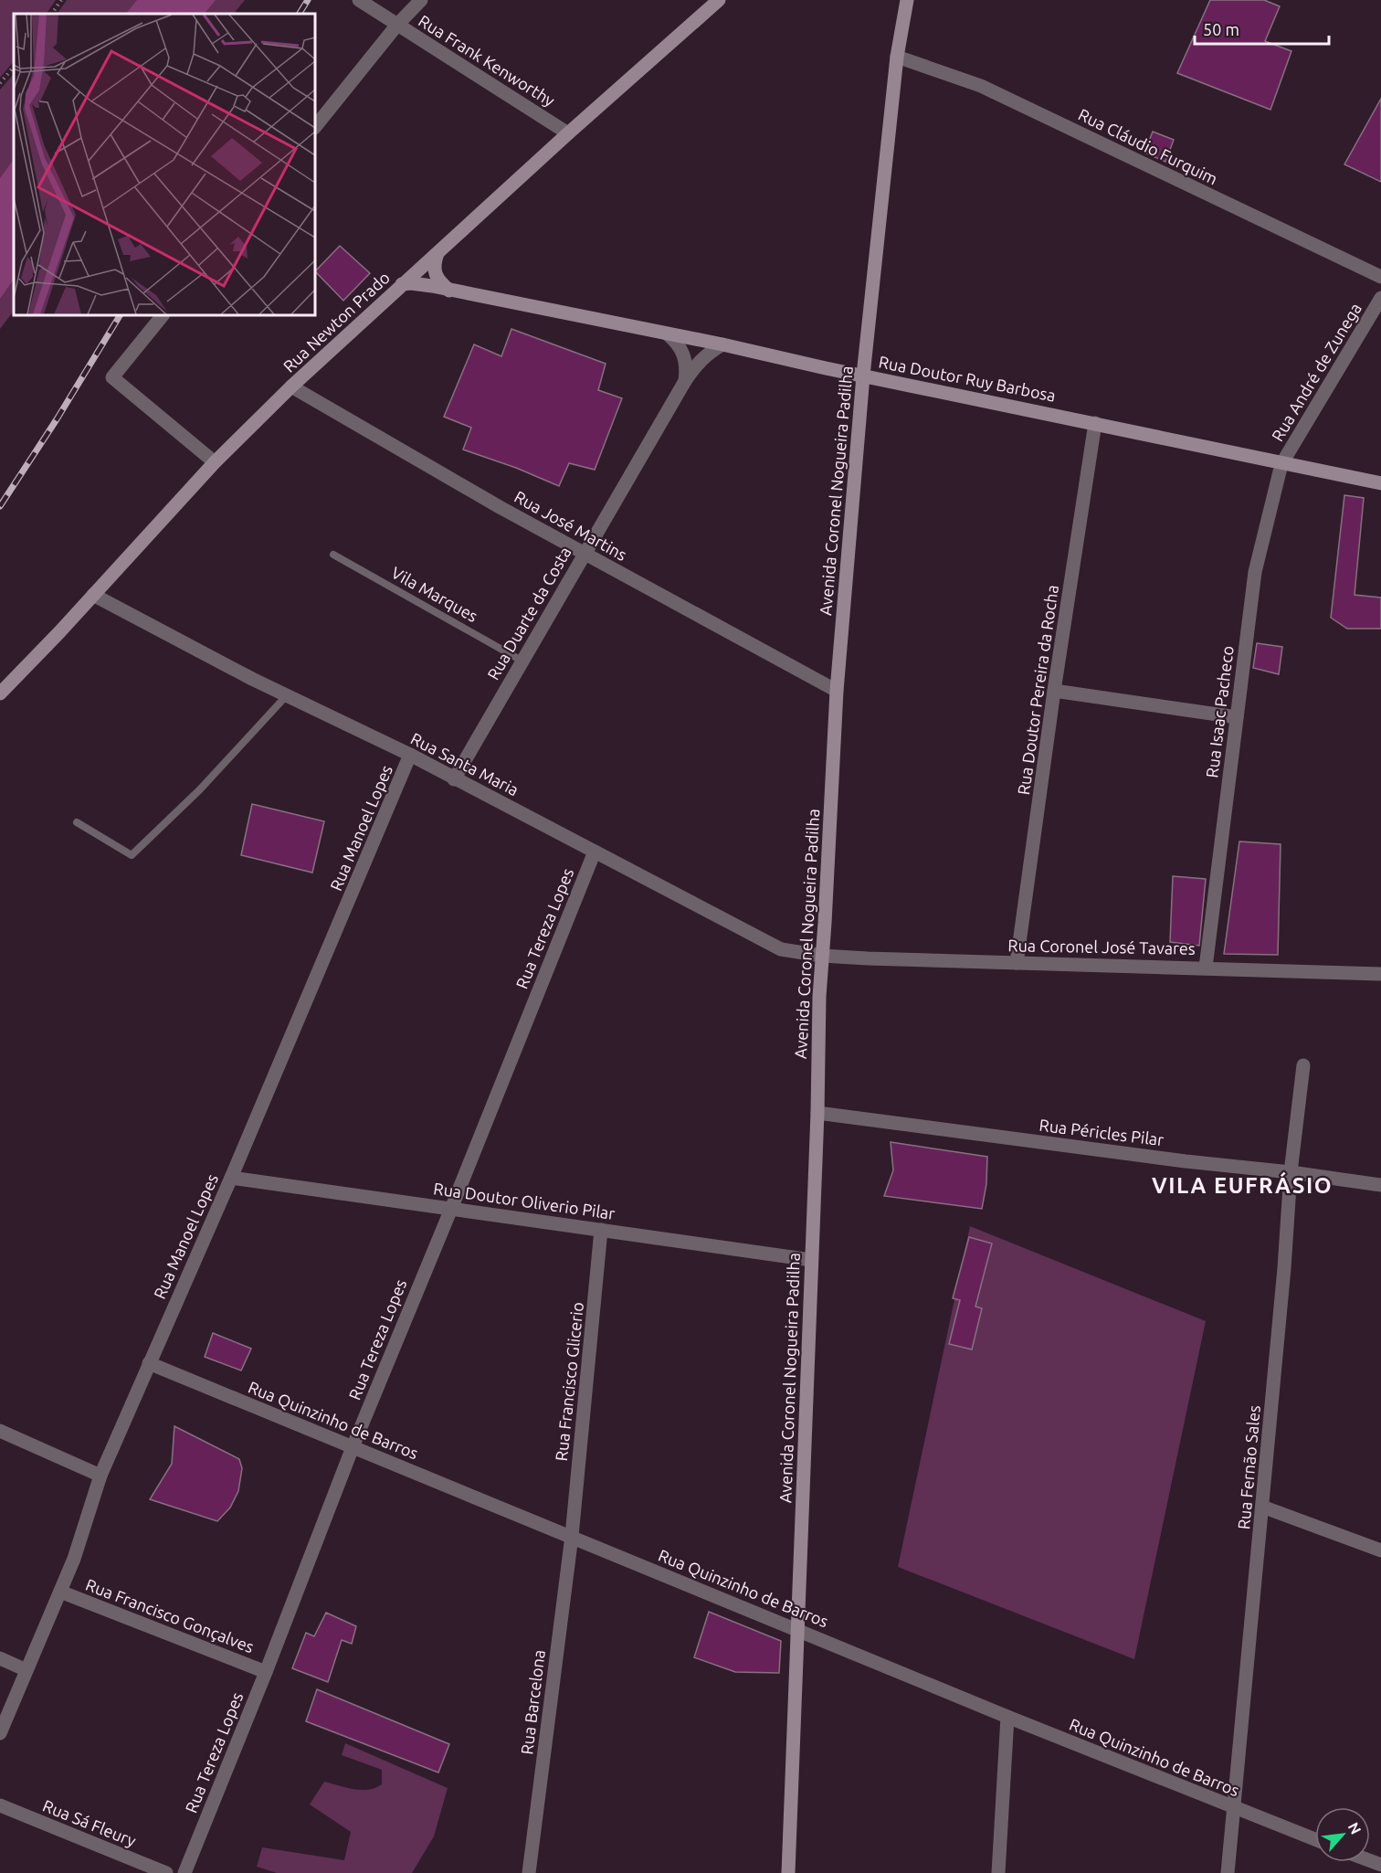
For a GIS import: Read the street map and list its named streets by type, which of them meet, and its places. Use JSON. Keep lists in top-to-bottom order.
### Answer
{
  "streets": {
    "main road": ["Rua Newton Prado", "Rua Doutor Ruy Barbosa", "Avenida Coronel Nogueira Padilha"],
    "street": [
      "Rua Frank Kenworthy",
      "Rua Cláudio Furquim",
      "Rua André de Zunega",
      "Rua José Martins",
      "Rua Duarte da Costa",
      "Rua Doutor Pereira da Rocha",
      "Rua Isaac Pacheco",
      "Rua Santa Maria",
      "Rua Manoel Lopes",
      "Rua Tereza Lopes",
      "Rua Coronel José Tavares",
      "Rua Péricles Pilar",
      "Rua Doutor Oliverio Pilar",
      "Rua Francisco Glicerio",
      "Rua Quinzinho de Barros",
      "Rua Fernão Sales",
      "Rua Francisco Gonçalves",
      "Rua Barcelona",
      "Rua Sá Fleury"
    ],
    "lane": ["Vila Marques"]
  },
  "crossings": [
    ["Rua Frank Kenworthy", "Rua Newton Prado"],
    ["Rua Cláudio Furquim", "Avenida Coronel Nogueira Padilha"],
    ["Rua Newton Prado", "Rua Doutor Ruy Barbosa"],
    ["Rua Newton Prado", "Rua José Martins"],
    ["Rua Newton Prado", "Rua Santa Maria"],
    ["Rua André de Zunega", "Rua Doutor Ruy Barbosa"],
    ["Rua André de Zunega", "Rua Isaac Pacheco"],
    ["Rua Doutor Ruy Barbosa", "Avenida Coronel Nogueira Padilha"],
    ["Rua Doutor Ruy Barbosa", "Rua Duarte da Costa"],
    ["Rua Doutor Ruy Barbosa", "Rua Doutor Pereira da Rocha"],
    ["Rua Doutor Ruy Barbosa", "Rua Isaac Pacheco"],
    ["Avenida Coronel Nogueira Padilha", "Rua José Martins"],
    ["Avenida Coronel Nogueira Padilha", "Rua Santa Maria"],
    ["Avenida Coronel Nogueira Padilha", "Rua Coronel José Tavares"],
    ["Avenida Coronel Nogueira Padilha", "Rua Péricles Pilar"],
    ["Avenida Coronel Nogueira Padilha", "Rua Doutor Oliverio Pilar"],
    ["Avenida Coronel Nogueira Padilha", "Rua Quinzinho de Barros"],
    ["Rua José Martins", "Rua Duarte da Costa"],
    ["Vila Marques", "Rua Duarte da Costa"],
    ["Rua Duarte da Costa", "Rua Santa Maria"],
    ["Rua Doutor Pereira da Rocha", "Rua Coronel José Tavares"],
    ["Rua Isaac Pacheco", "Rua Coronel José Tavares"],
    ["Rua Santa Maria", "Rua Manoel Lopes"],
    ["Rua Santa Maria", "Rua Tereza Lopes"],
    ["Rua Santa Maria", "Rua Coronel José Tavares"],
    ["Rua Manoel Lopes", "Rua Doutor Oliverio Pilar"],
    ["Rua Manoel Lopes", "Rua Quinzinho de Barros"],
    ["Rua Manoel Lopes", "Rua Francisco Gonçalves"],
    ["Rua Tereza Lopes", "Rua Doutor Oliverio Pilar"],
    ["Rua Tereza Lopes", "Rua Quinzinho de Barros"],
    ["Rua Tereza Lopes", "Rua Francisco Gonçalves"],
    ["Rua Péricles Pilar", "Rua Fernão Sales"],
    ["Rua Doutor Oliverio Pilar", "Rua Francisco Glicerio"],
    ["Rua Francisco Glicerio", "Rua Quinzinho de Barros"],
    ["Rua Francisco Glicerio", "Rua Barcelona"],
    ["Rua Quinzinho de Barros", "Rua Fernão Sales"],
    ["Rua Quinzinho de Barros", "Rua Barcelona"]
  ],
  "districts": ["VILA EUFRÁSIO"],
  "scale_bar": "50 m",
  "north": "top right"
}
